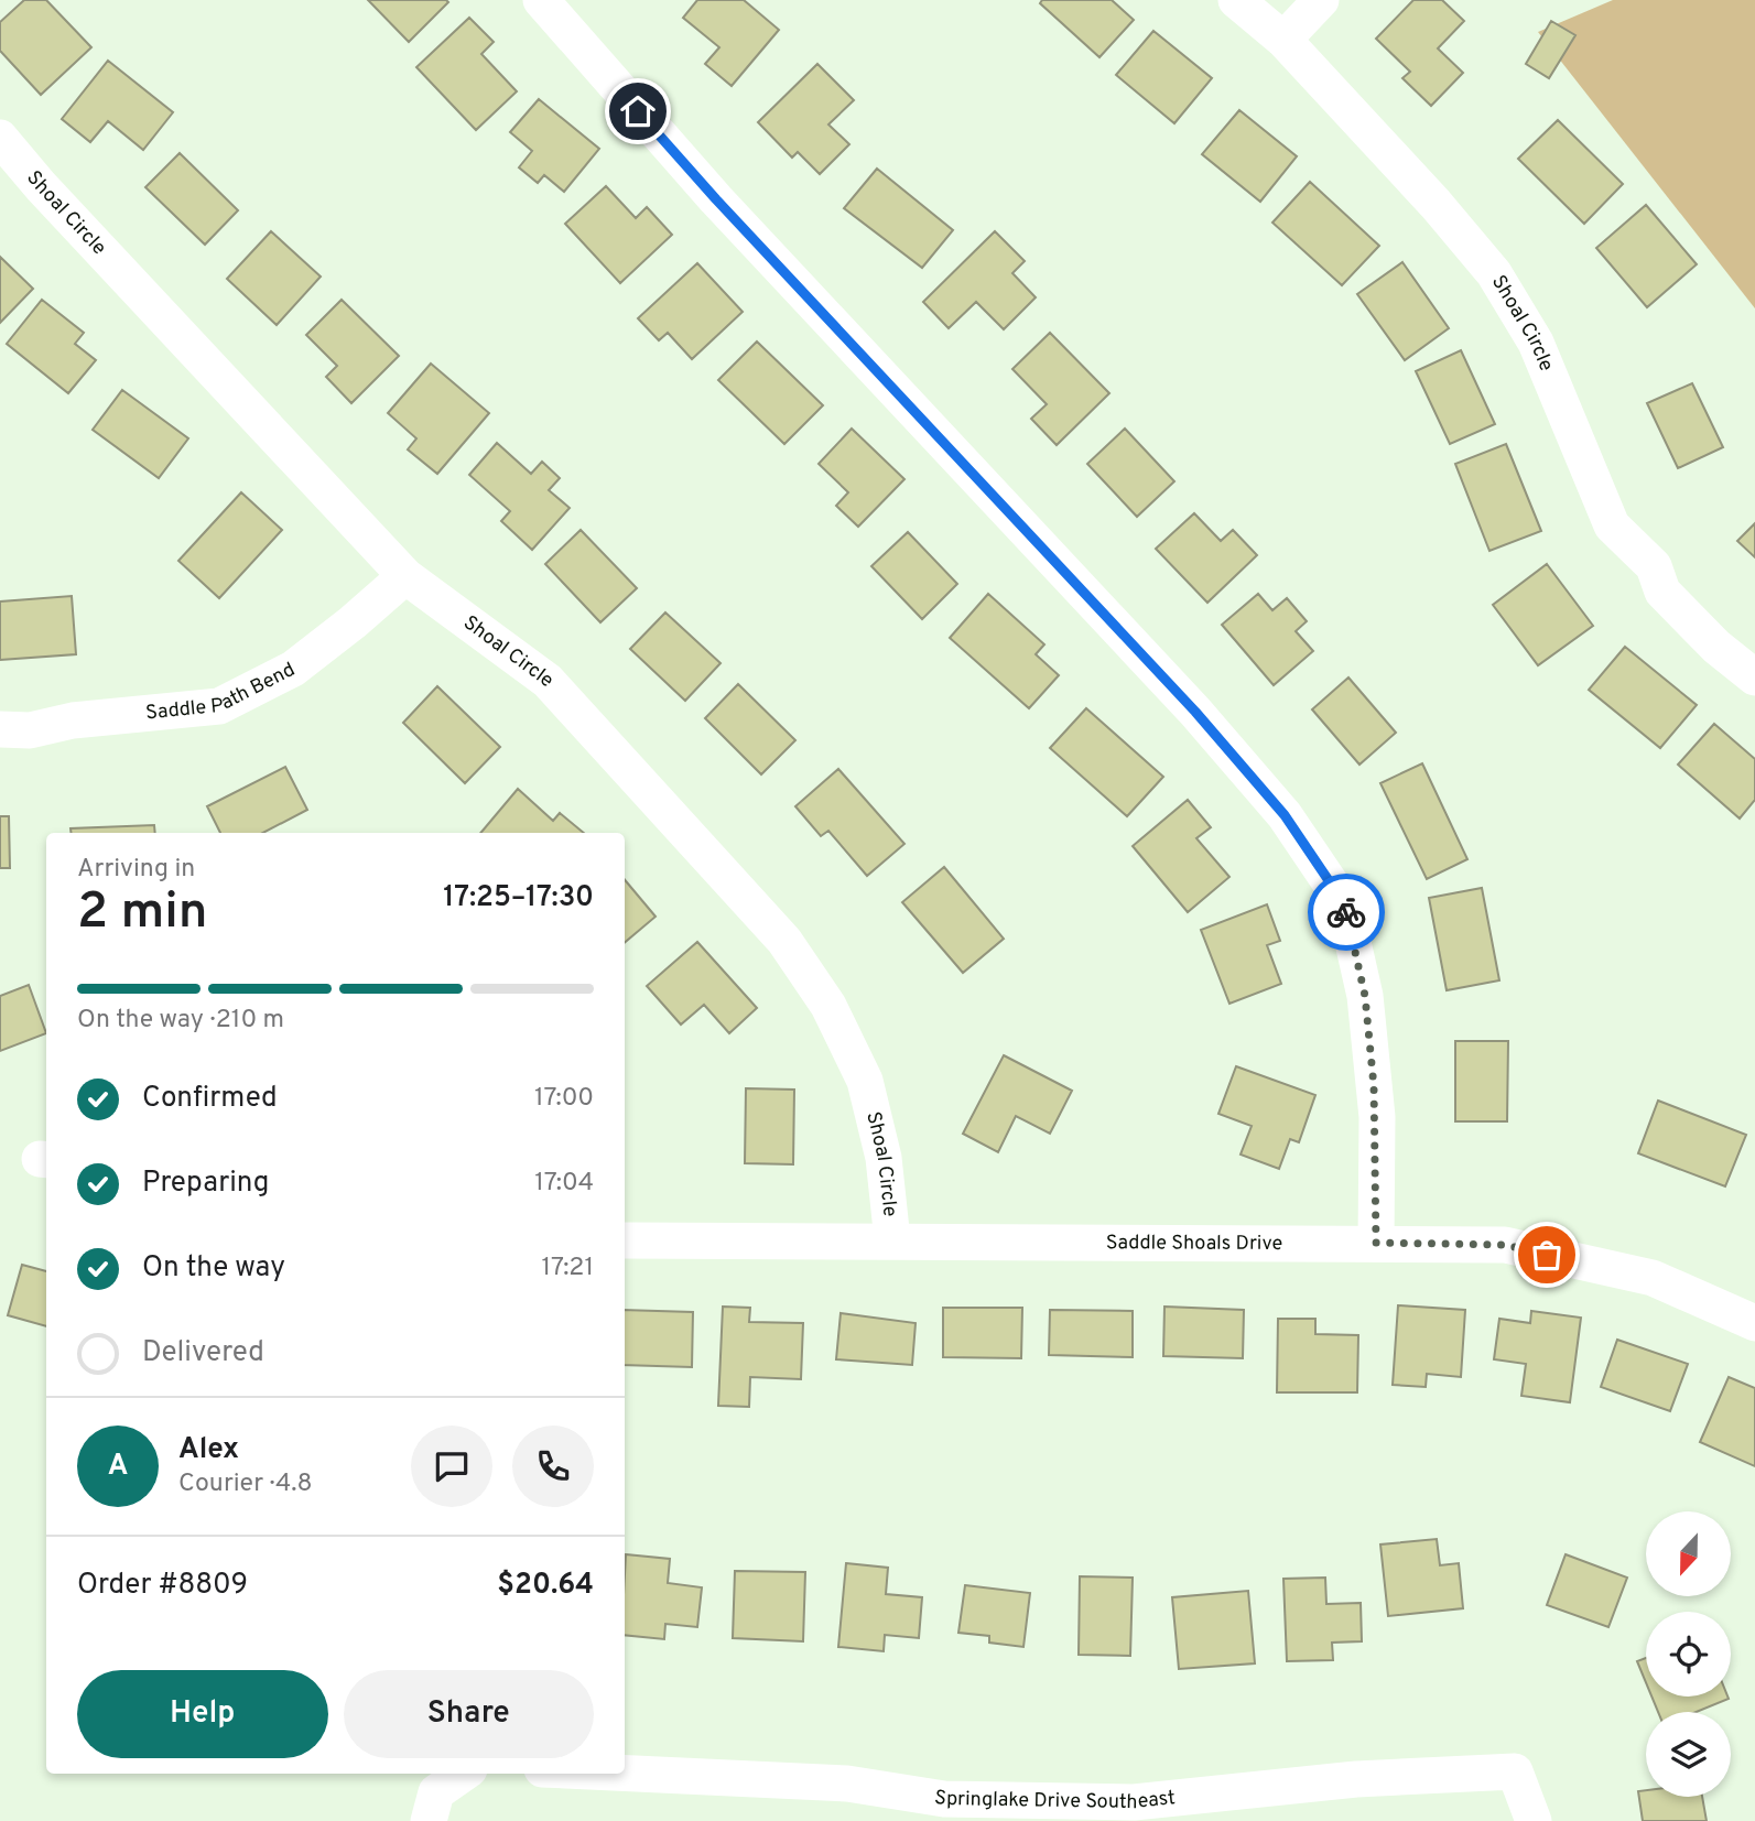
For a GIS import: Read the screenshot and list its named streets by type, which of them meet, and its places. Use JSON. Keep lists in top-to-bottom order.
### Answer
{
  "streets": {
    "street": [
      "Shoal Circle",
      "Saddle Path Bend",
      "Saddle Shoals Drive",
      "Springlake Drive Southeast"
    ]
  },
  "crossings": [
    ["Shoal Circle", "Saddle Path Bend"],
    ["Shoal Circle", "Saddle Shoals Drive"]
  ],
  "north": "bottom",
  "page": {
    "heading": ["2 min", "Arriving in", "17:25–17:30"],
    "panel": [
      "Alex",
      "Courier · 4.8",
      "Order #8809",
      "$20.64"
    ],
    "bar": "On the way · 210 m",
    "list": [
      ["Confirmed", "17:00"],
      ["Preparing", "17:04"],
      ["On the way", "17:21"],
      "Delivered"
    ],
    "round": "A",
    "buttons": ["Help", "Share"]
  }
}
